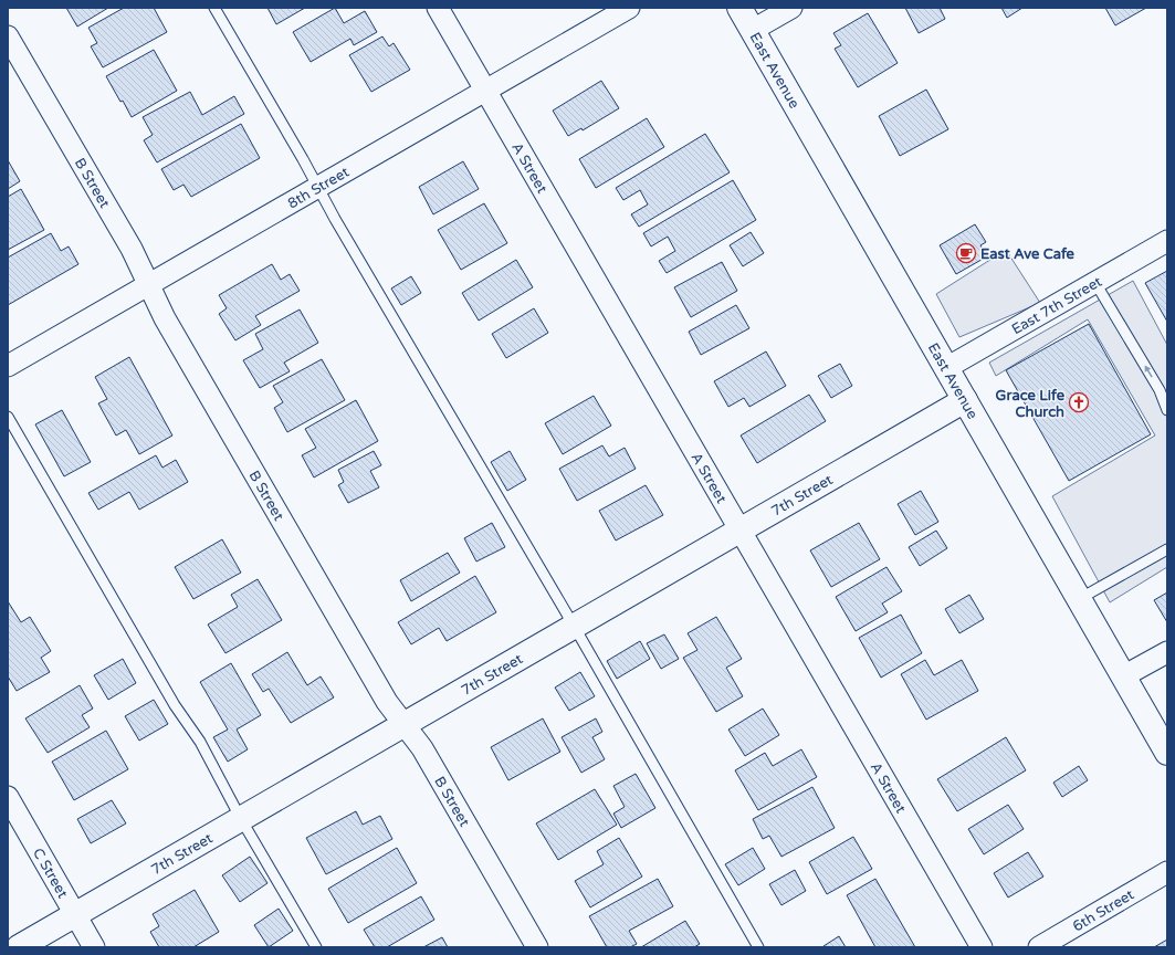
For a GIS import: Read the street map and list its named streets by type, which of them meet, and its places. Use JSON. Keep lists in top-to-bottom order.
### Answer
{
  "streets": {
    "street": [
      "East Avenue",
      "A Street",
      "B Street",
      "8th Street",
      "East 7th Street",
      "7th Street",
      "C Street",
      "6th Street"
    ]
  },
  "crossings": [
    ["East Avenue", "East 7th Street"],
    ["East Avenue", "7th Street"],
    ["A Street", "8th Street"],
    ["A Street", "7th Street"],
    ["B Street", "8th Street"],
    ["B Street", "7th Street"],
    ["7th Street", "C Street"]
  ],
  "places": {
    "cafe": ["East Ave Cafe"],
    "church": ["Grace Life Church"]
  }
}
